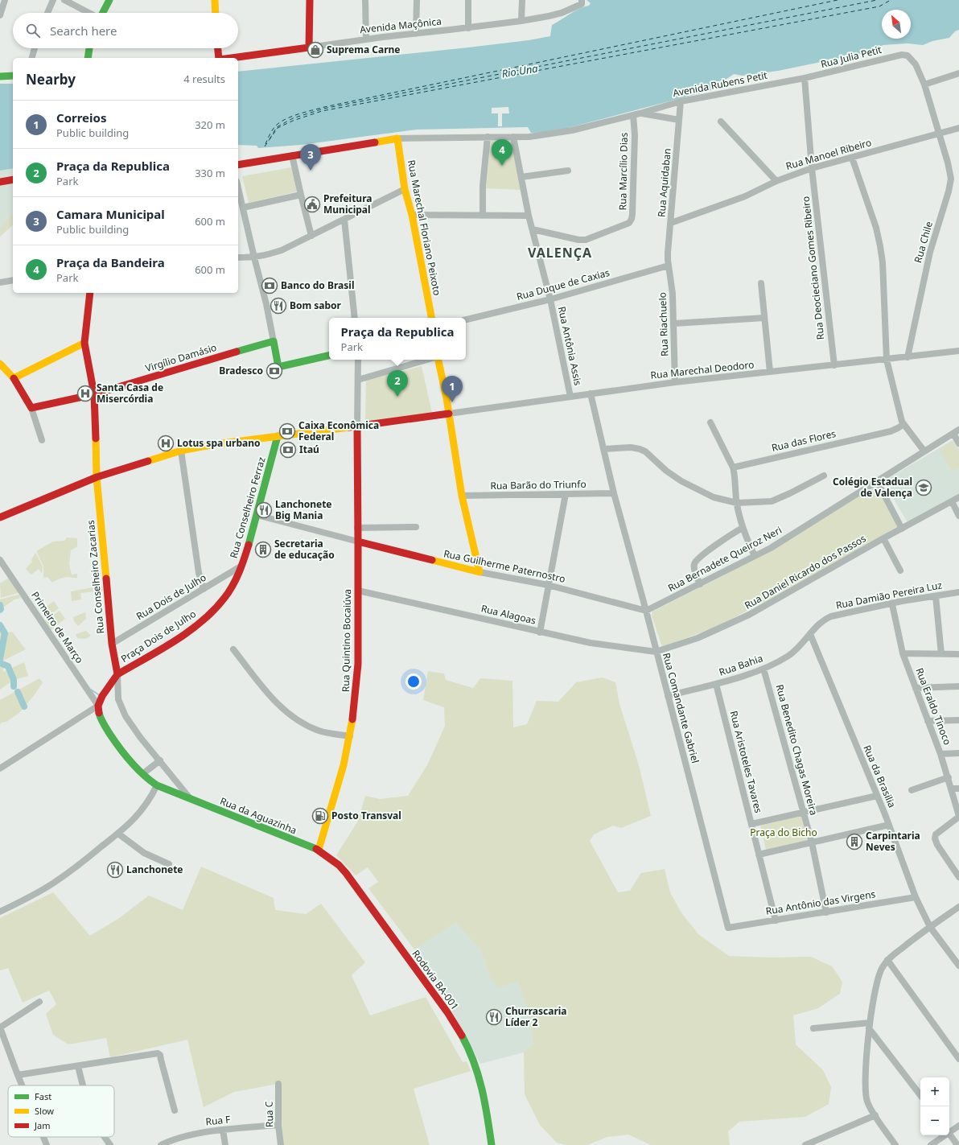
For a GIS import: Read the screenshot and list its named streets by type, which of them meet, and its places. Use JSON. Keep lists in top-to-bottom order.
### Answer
{
  "streets": {
    "main road": [
      "Avenida Maçônica",
      "Rua Marechal Floriano Peixoto",
      "Virgílio Damásio",
      "Rua Conselheiro Ferraz",
      "Rua Guilherme Paternostro",
      "Rua Conselheiro Zacarias",
      "Praça Dois de Julho",
      "Rua Quintino Bocaiúva",
      "Rua da Aguazinha",
      "Rodovia BA-001"
    ],
    "street": [
      "Rua Julia Petit",
      "Avenida Rubens Petit",
      "Rua Manoel Ribeiro",
      "Rua Marcílio Dias",
      "Rua Aquidaban",
      "Rua Chile",
      "Rua Deocieciano Gomes Ribeiro",
      "Rua Duque de Caxias",
      "Rua Riachuelo",
      "Rua Antônia Assis",
      "Rua Marechal Deodoro",
      "Rua das Flores",
      "Rua Barão do Triunfo",
      "Rua Bernadete Queiroz Neri",
      "Rua Daniel Ricardo dos Passos",
      "Rua Damião Pereira Luz",
      "Rua Dois de Julho",
      "Rua Alagoas",
      "Primeiro de Março",
      "Rua Bahia",
      "Rua Eraldo Tinoco",
      "Rua Comandante Gabriel",
      "Rua Benedito Chagas Moreira",
      "Rua Aristoteles Tavares",
      "Rua da Brasilia",
      "Rua Antônio das Virgens",
      "Rua C",
      "Rua F"
    ]
  },
  "crossings": [
    ["Rua Julia Petit", "Avenida Rubens Petit"],
    ["Rua Julia Petit", "Rua Chile"],
    ["Rua Julia Petit", "Rua Deocieciano Gomes Ribeiro"],
    ["Avenida Rubens Petit", "Rua Marcílio Dias"],
    ["Avenida Rubens Petit", "Rua Aquidaban"],
    ["Avenida Rubens Petit", "Rua Marechal Floriano Peixoto"],
    ["Avenida Rubens Petit", "Rua Deocieciano Gomes Ribeiro"],
    ["Avenida Rubens Petit", "Rua Antônia Assis"],
    ["Rua Manoel Ribeiro", "Rua Aquidaban"],
    ["Rua Manoel Ribeiro", "Rua Chile"],
    ["Rua Manoel Ribeiro", "Rua Deocieciano Gomes Ribeiro"],
    ["Rua Marcílio Dias", "Rua Antônia Assis"],
    ["Rua Aquidaban", "Rua Duque de Caxias"],
    ["Rua Aquidaban", "Rua Riachuelo"],
    ["Rua Chile", "Rua Marechal Deodoro"],
    ["Rua Deocieciano Gomes Ribeiro", "Rua Marechal Deodoro"],
    ["Rua Duque de Caxias", "Rua Riachuelo"],
    ["Rua Duque de Caxias", "Rua Antônia Assis"],
    ["Rua Riachuelo", "Rua Marechal Deodoro"],
    ["Rua Antônia Assis", "Rua Marechal Deodoro"],
    ["Virgílio Damásio", "Rua Conselheiro Zacarias"],
    ["Rua Marechal Deodoro", "Rua Comandante Gabriel"],
    ["Rua Barão do Triunfo", "Rua Comandante Gabriel"],
    ["Rua Conselheiro Ferraz", "Rua Dois de Julho"],
    ["Rua Conselheiro Ferraz", "Praça Dois de Julho"],
    ["Rua Bernadete Queiroz Neri", "Rua Guilherme Paternostro"],
    ["Rua Bernadete Queiroz Neri", "Rua Comandante Gabriel"],
    ["Rua Guilherme Paternostro", "Rua Quintino Bocaiúva"],
    ["Rua Guilherme Paternostro", "Rua Comandante Gabriel"],
    ["Rua Daniel Ricardo dos Passos", "Rua Alagoas"],
    ["Rua Daniel Ricardo dos Passos", "Rua Comandante Gabriel"],
    ["Rua Conselheiro Zacarias", "Rua Dois de Julho"],
    ["Rua Conselheiro Zacarias", "Praça Dois de Julho"],
    ["Rua Damião Pereira Luz", "Rua Bahia"],
    ["Rua Damião Pereira Luz", "Rua Eraldo Tinoco"],
    ["Rua Damião Pereira Luz", "Rua da Brasilia"],
    ["Rua Dois de Julho", "Praça Dois de Julho"],
    ["Rua Alagoas", "Rua Quintino Bocaiúva"],
    ["Rua Alagoas", "Rua Comandante Gabriel"],
    ["Primeiro de Março", "Rua da Aguazinha"],
    ["Rua Quintino Bocaiúva", "Rua da Aguazinha"],
    ["Rua Quintino Bocaiúva", "Rodovia BA-001"],
    ["Rua Bahia", "Rua Comandante Gabriel"],
    ["Rua Bahia", "Rua Benedito Chagas Moreira"],
    ["Rua Bahia", "Rua Aristoteles Tavares"],
    ["Rua Bahia", "Rua da Brasilia"],
    ["Rua Comandante Gabriel", "Rua Antônio das Virgens"],
    ["Rua Benedito Chagas Moreira", "Rua Antônio das Virgens"],
    ["Rua Aristoteles Tavares", "Rua Antônio das Virgens"],
    ["Rua da Brasilia", "Rua Antônio das Virgens"],
    ["Rua da Aguazinha", "Rodovia BA-001"],
    ["Rua C", "Rua F"]
  ],
  "districts": ["VALENÇA"],
  "water": ["Rio Una"],
  "parks": ["Praça do Bicho"],
  "places": {
    "shop": ["Suprema Carne"],
    "public building": ["Prefeitura Municipal"],
    "bank": [
      "Banco do Brasil",
      "Bradesco",
      "Caixa Econômica Federal",
      "Itaú"
    ],
    "restaurant": [
      "Bom sabor",
      "Lanchonete Big Mania",
      "Lanchonete",
      "Churrascaria Líder 2"
    ],
    "hospital": ["Santa Casa de Misercórdia", "Lotus spa urbano"],
    "school or university": ["Colégio Estadual de Valença"],
    "building": ["Secretaria de educação", "Carpintaria Neves"],
    "fuel station": ["Posto Transval"]
  },
  "legend": ["Fast", "Slow", "Jam"],
  "north": "top left",
  "page": {
    "search": "Search here",
    "heading": ["Nearby", "4 results"],
    "list": [
      {
        "mark": "1",
        "name": "Correios",
        "note": "Public building",
        "value": "320 m"
      },
      {
        "mark": "2",
        "name": "Praça da Republica",
        "note": "Park",
        "value": "330 m"
      },
      {
        "mark": "3",
        "name": "Camara Municipal",
        "note": "Public building",
        "value": "600 m"
      },
      {
        "mark": "4",
        "name": "Praça da Bandeira",
        "note": "Park",
        "value": "600 m"
      }
    ],
    "pins": [
      "4",
      "3",
      "2",
      "1"
    ],
    "popup": ["Praça da Republica", "Park"],
    "map_buttons": ["+", "−"]
  }
}
